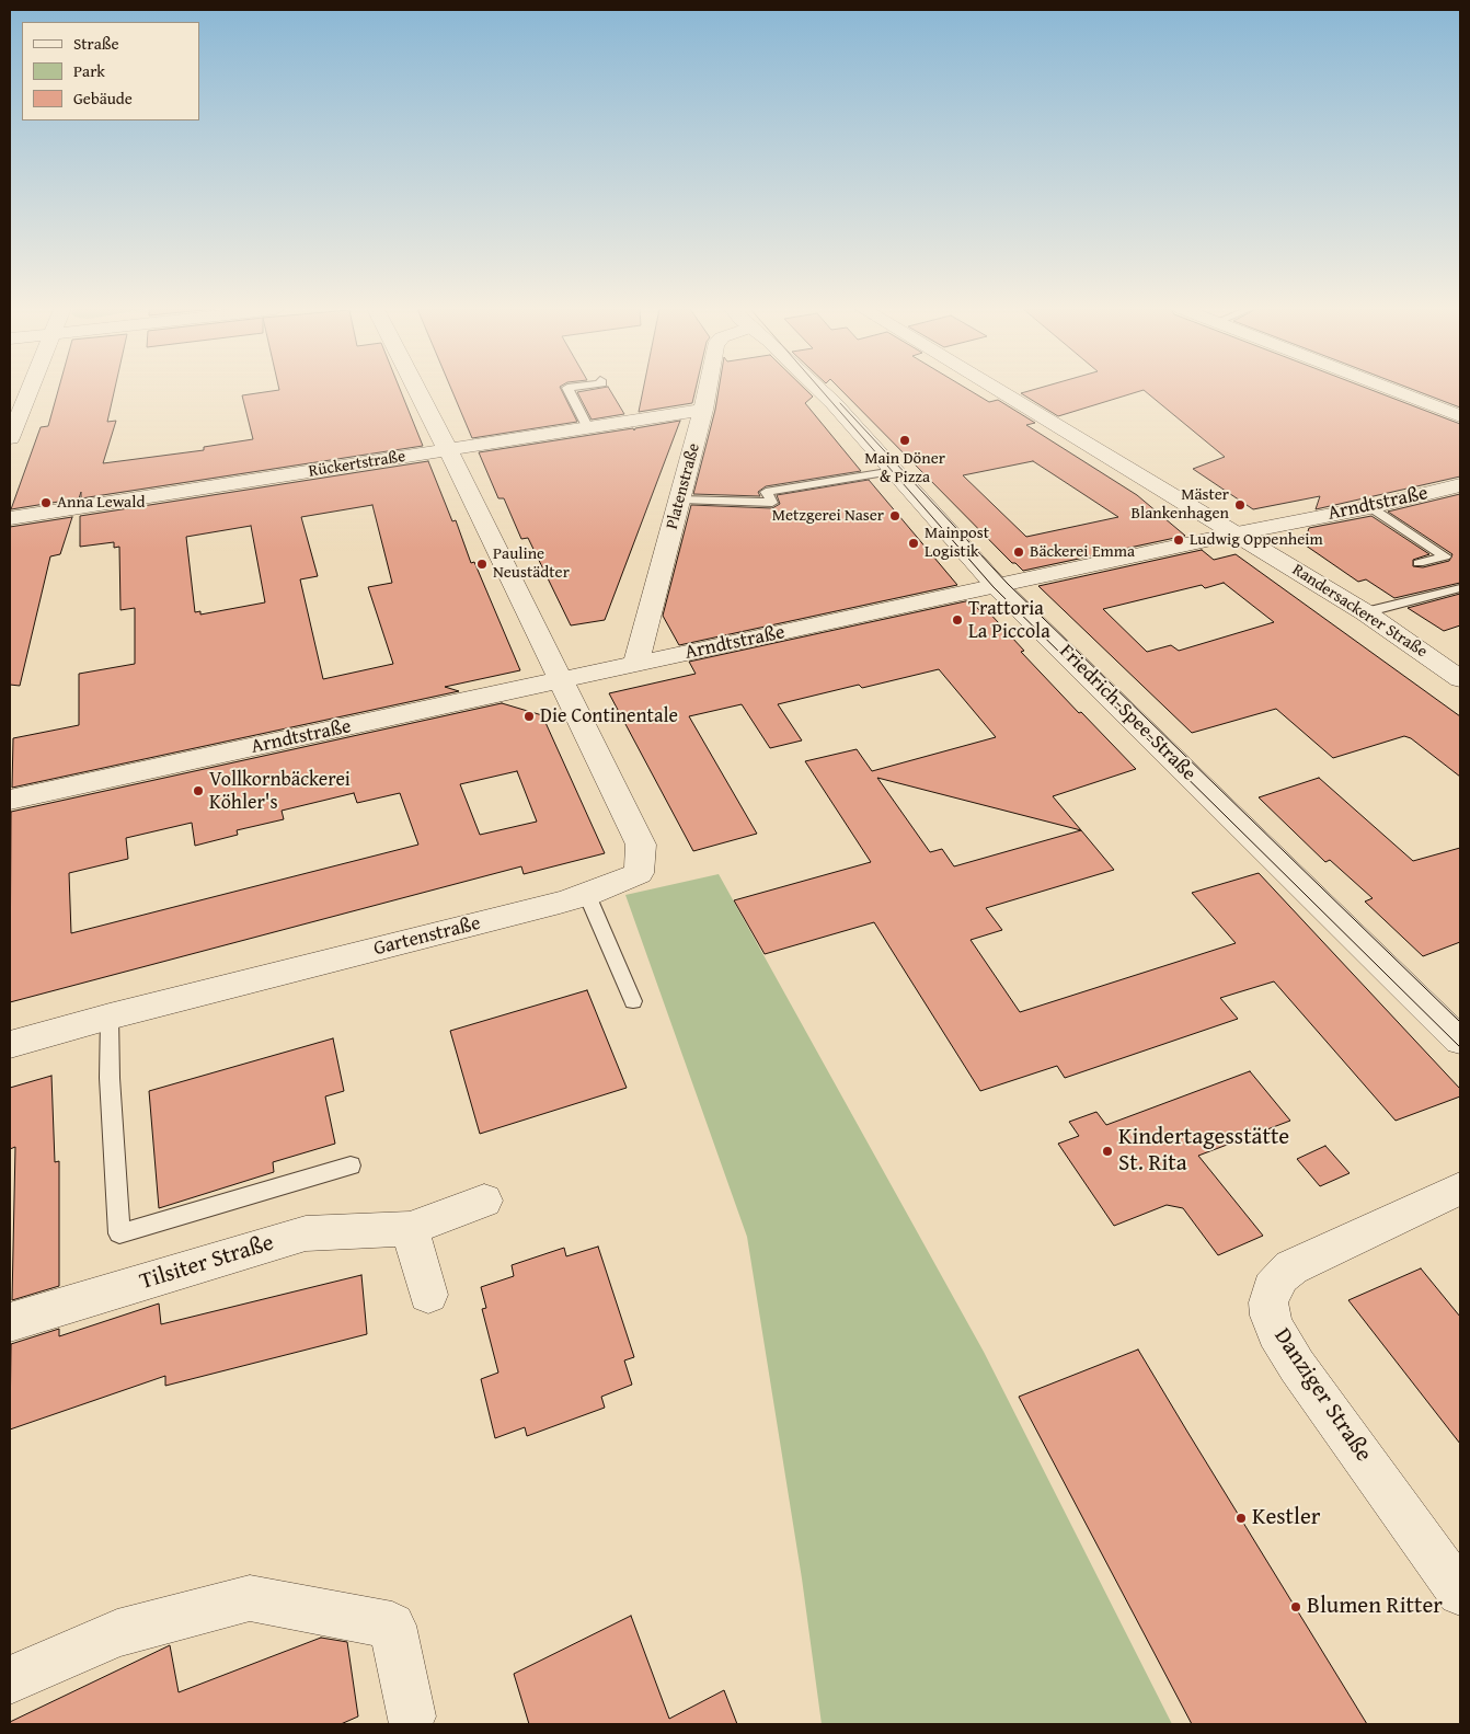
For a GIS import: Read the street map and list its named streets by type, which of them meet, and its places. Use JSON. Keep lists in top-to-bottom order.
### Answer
{
  "streets": {
    "street": [
      "Rückertstraße",
      "Platenstraße",
      "Arndtstraße",
      "Randersackerer Straße",
      "Friedrich-Spee-Straße",
      "Gartenstraße",
      "Tilsiter Straße",
      "Danziger Straße"
    ]
  },
  "crossings": [
    ["Rückertstraße", "Platenstraße"],
    ["Platenstraße", "Arndtstraße"],
    ["Arndtstraße", "Randersackerer Straße"],
    ["Arndtstraße", "Friedrich-Spee-Straße"],
    ["Arndtstraße", "Gartenstraße"]
  ],
  "places": [
    "Main Döner & Pizza",
    "Anna Lewald",
    "Mäster Blankenhagen",
    "Metzgerei Naser",
    "Ludwig Oppenheim",
    "Mainpost Logistik",
    "Bäckerei Emma",
    "Pauline Neustädter",
    "Trattoria La Piccola",
    "Die Continentale",
    "Vollkornbäckerei Köhler's",
    "Kindertagesstätte St. Rita",
    "Kestler",
    "Blumen Ritter"
  ],
  "legend": ["Straße", "Park", "Gebäude"]
}
